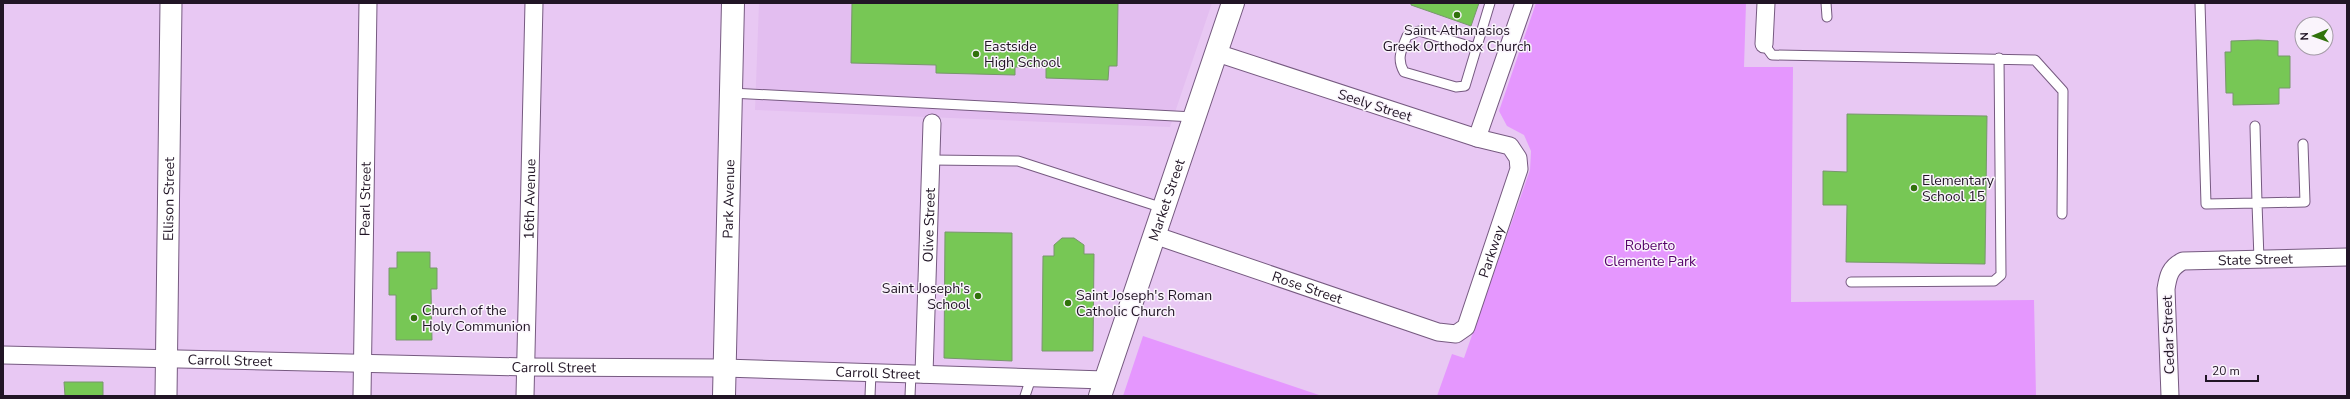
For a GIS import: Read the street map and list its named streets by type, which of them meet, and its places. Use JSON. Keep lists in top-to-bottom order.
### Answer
{
  "streets": {
    "main road": ["Market Street", "Park Avenue"],
    "street": [
      "Seely Street",
      "Ellison Street",
      "16th Avenue",
      "Pearl Street",
      "Olive Street",
      "Parkway",
      "State Street",
      "Rose Street",
      "Cedar Street",
      "Carroll Street"
    ]
  },
  "crossings": [
    ["Seely Street", "Market Street"],
    ["Seely Street", "Parkway"],
    ["Ellison Street", "Carroll Street"],
    ["16th Avenue", "Carroll Street"],
    ["Market Street", "Rose Street"],
    ["Market Street", "Carroll Street"],
    ["Pearl Street", "Carroll Street"],
    ["Park Avenue", "Carroll Street"],
    ["Olive Street", "Carroll Street"],
    ["Parkway", "Rose Street"],
    ["State Street", "Cedar Street"]
  ],
  "parks": ["Roberto Clemente Park"],
  "places": [
    "Saint Athanasios Greek Orthodox Church",
    "Eastside High School",
    "Elementary School 15",
    "Saint Joseph's School",
    "Saint Joseph's Roman Catholic Church",
    "Church of the Holy Communion"
  ],
  "scale_bar": "20 m",
  "north": "left"
}
